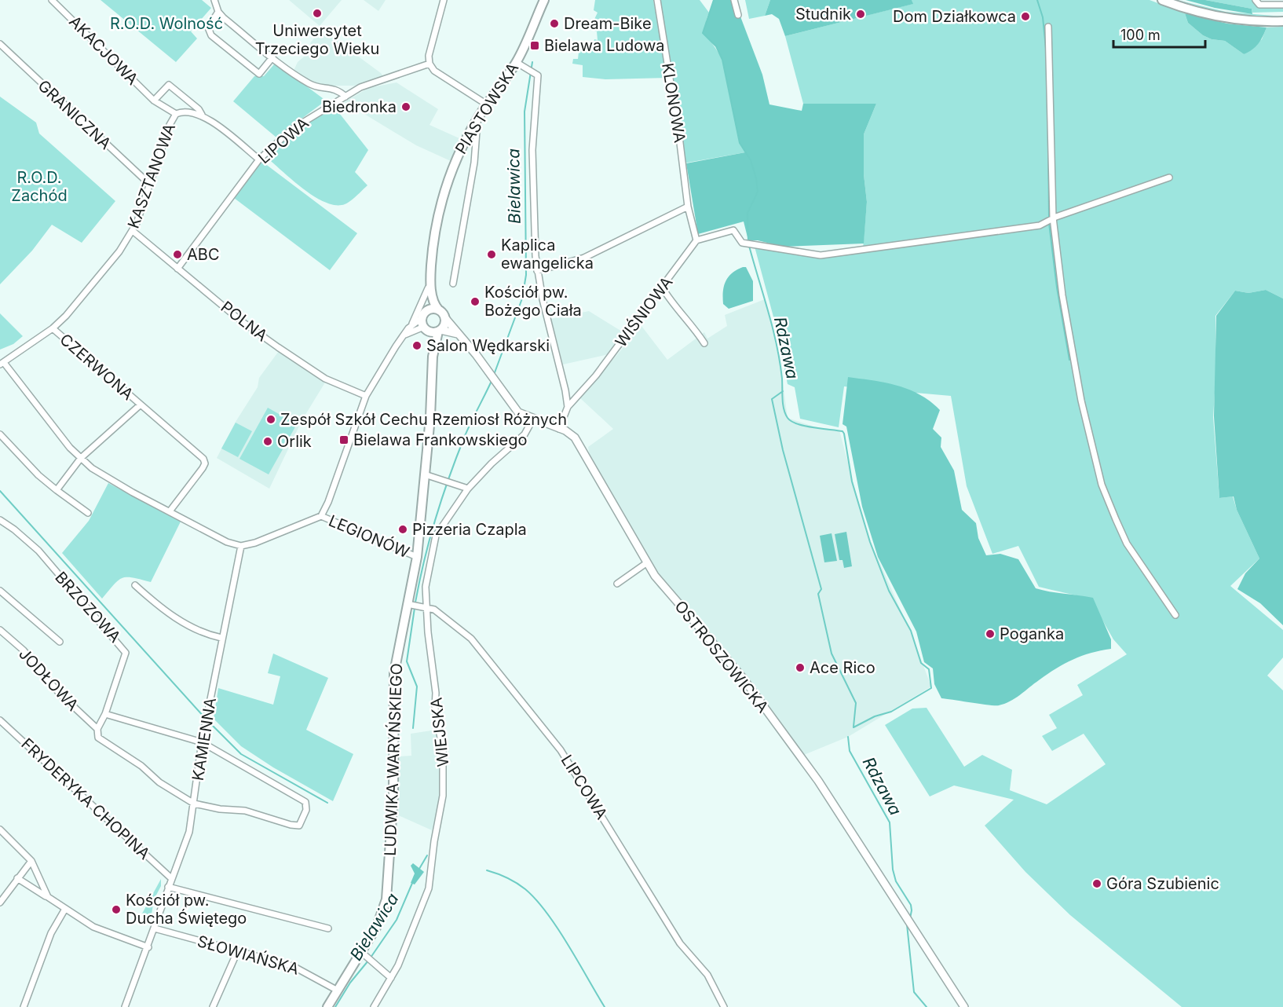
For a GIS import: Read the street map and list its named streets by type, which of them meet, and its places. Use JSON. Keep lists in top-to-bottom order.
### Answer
{
  "streets": {
    "main road": ["PIASTOWSKA", "LUDWIKA WARYŃSKIEGO"],
    "street": [
      "AKACJOWA",
      "KLONOWA",
      "GRANICZNA",
      "LIPOWA",
      "KASZTANOWA",
      "WIŚNIOWA",
      "POLNA",
      "CZERWONA",
      "LEGIONÓW",
      "BRZOZOWA",
      "OSTROSZOWICKA",
      "JODŁOWA",
      "WIEJSKA",
      "KAMIENNA",
      "LIPCOWA",
      "FRYDERYKA CHOPINA",
      "SŁOWIAŃSKA"
    ]
  },
  "crossings": [
    ["AKACJOWA", "KASZTANOWA"],
    ["KLONOWA", "WIŚNIOWA"],
    ["PIASTOWSKA", "LUDWIKA WARYŃSKIEGO"],
    ["GRANICZNA", "KASZTANOWA"],
    ["LIPOWA", "POLNA"],
    ["KASZTANOWA", "POLNA"],
    ["KASZTANOWA", "CZERWONA"],
    ["WIŚNIOWA", "OSTROSZOWICKA"],
    ["LEGIONÓW", "LUDWIKA WARYŃSKIEGO"],
    ["OSTROSZOWICKA", "WIEJSKA"],
    ["OSTROSZOWICKA", "LUDWIKA WARYŃSKIEGO"],
    ["JODŁOWA", "KAMIENNA"],
    ["WIEJSKA", "LIPCOWA"],
    ["KAMIENNA", "FRYDERYKA CHOPINA"],
    ["KAMIENNA", "SŁOWIAŃSKA"],
    ["LUDWIKA WARYŃSKIEGO", "LIPCOWA"],
    ["LUDWIKA WARYŃSKIEGO", "SŁOWIAŃSKA"]
  ],
  "water": ["Bielawica", "Rdzawa"],
  "parks": ["R.O.D. Wolność", "R.O.D. Zachód"],
  "places": {
    "other": [
      "Uniwersytet Trzeciego Wieku",
      "Studnik",
      "Dom Działkowca",
      "Dream-Bike",
      "Biedronka",
      "ABC",
      "Kaplica ewangelicka",
      "Kościół pw. Bożego Ciała",
      "Salon Wędkarski",
      "Zespół Szkół Cechu Rzemiosł Różnych",
      "Orlik",
      "Pizzeria Czapla",
      "Poganka",
      "Ace Rico",
      "Góra Szubienic",
      "Kościół pw. Ducha Świętego"
    ],
    "transit": ["Bielawa Ludowa", "Bielawa Frankowskiego"]
  },
  "scale_bar": "100 m"
}
